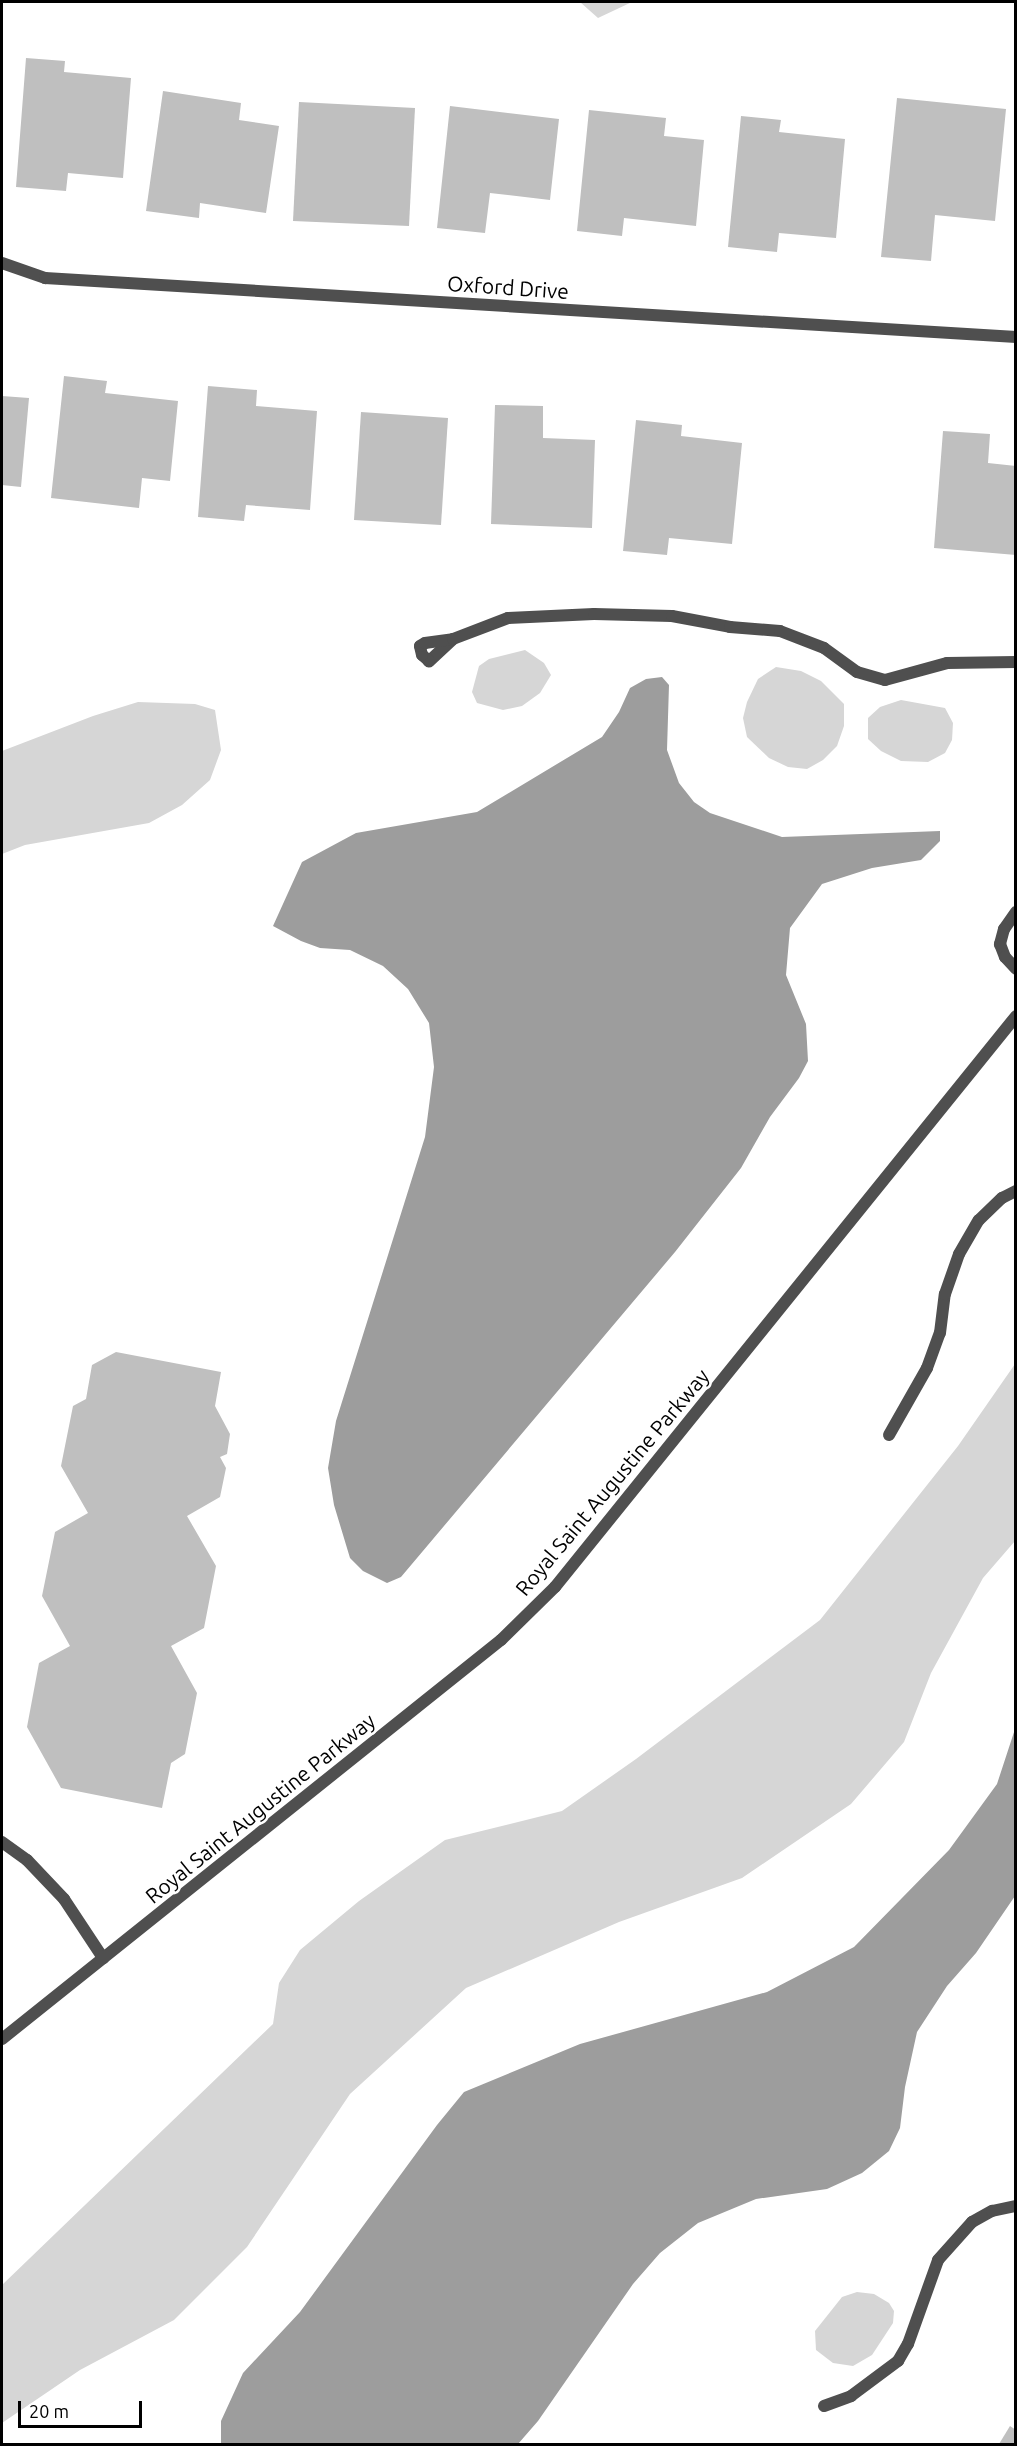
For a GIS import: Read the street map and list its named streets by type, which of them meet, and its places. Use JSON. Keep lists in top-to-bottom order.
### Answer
{
  "streets": {
    "street": ["Oxford Drive", "Royal Saint Augustine Parkway"]
  },
  "scale_bar": "20 m"
}
